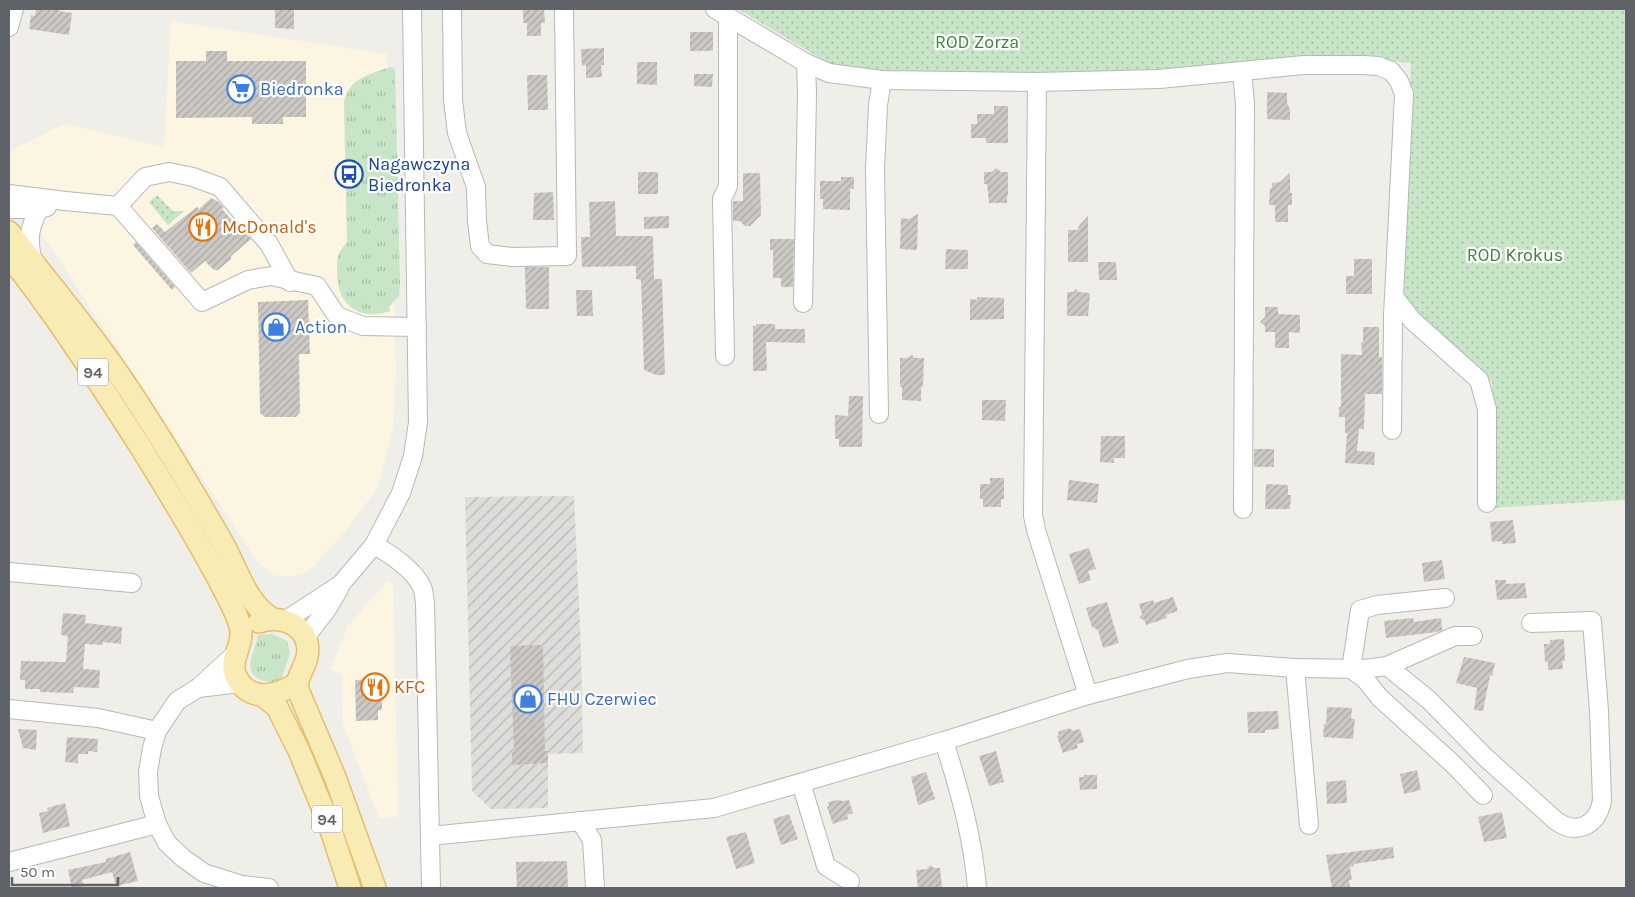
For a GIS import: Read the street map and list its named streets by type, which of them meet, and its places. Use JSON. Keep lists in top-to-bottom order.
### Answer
{
  "streets": {
    "main road": ["94"]
  },
  "parks": ["ROD Zorza", "ROD Krokus"],
  "places": {
    "supermarket": ["Biedronka"],
    "bus stop": ["Nagawczyna Biedronka"],
    "restaurant": ["McDonald's", "KFC"],
    "shop": ["Action", "FHU Czerwiec"]
  },
  "scale_bar": "50 m"
}
